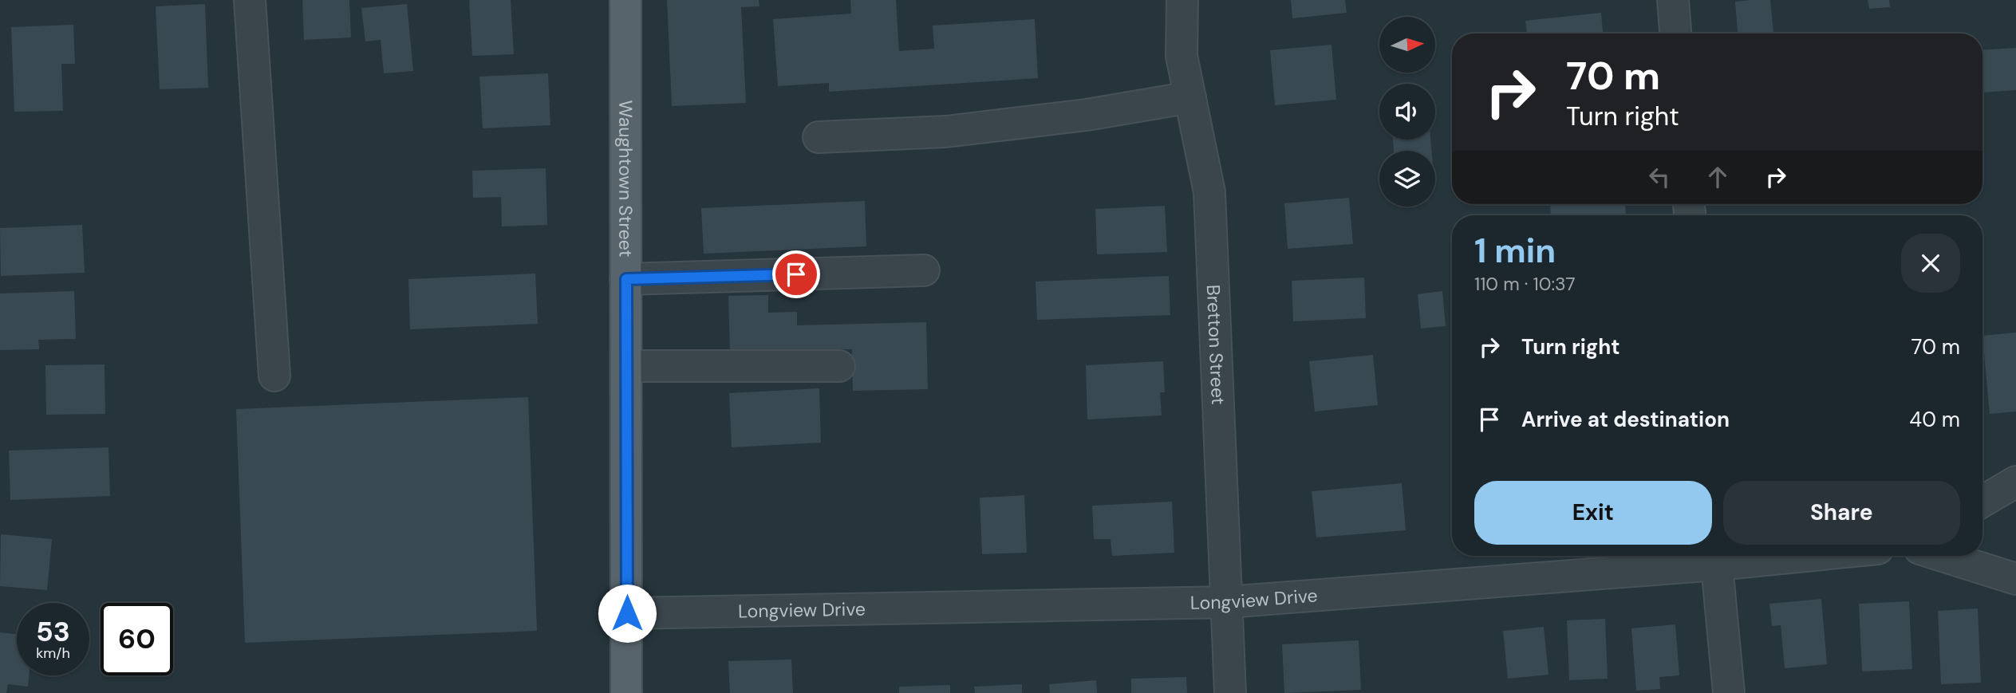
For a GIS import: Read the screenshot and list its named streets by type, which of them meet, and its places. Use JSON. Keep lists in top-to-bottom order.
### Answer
{
  "streets": {
    "main road": ["Waughtown Street"],
    "street": ["Bretton Street", "Longview Drive"]
  },
  "crossings": [
    ["Waughtown Street", "Longview Drive"],
    ["Bretton Street", "Longview Drive"]
  ],
  "north": "right",
  "page": {
    "turn": ["70 m", "Turn right"],
    "heading": ["1 min", "110 m · 10:37"],
    "list": [
      {
        "name": "Turn right",
        "value": "70 m"
      },
      {
        "name": "Arrive at destination",
        "value": "40 m"
      }
    ],
    "buttons": ["Exit", "Share"],
    "speed": "53 km/h",
    "limit": "60"
  }
}
